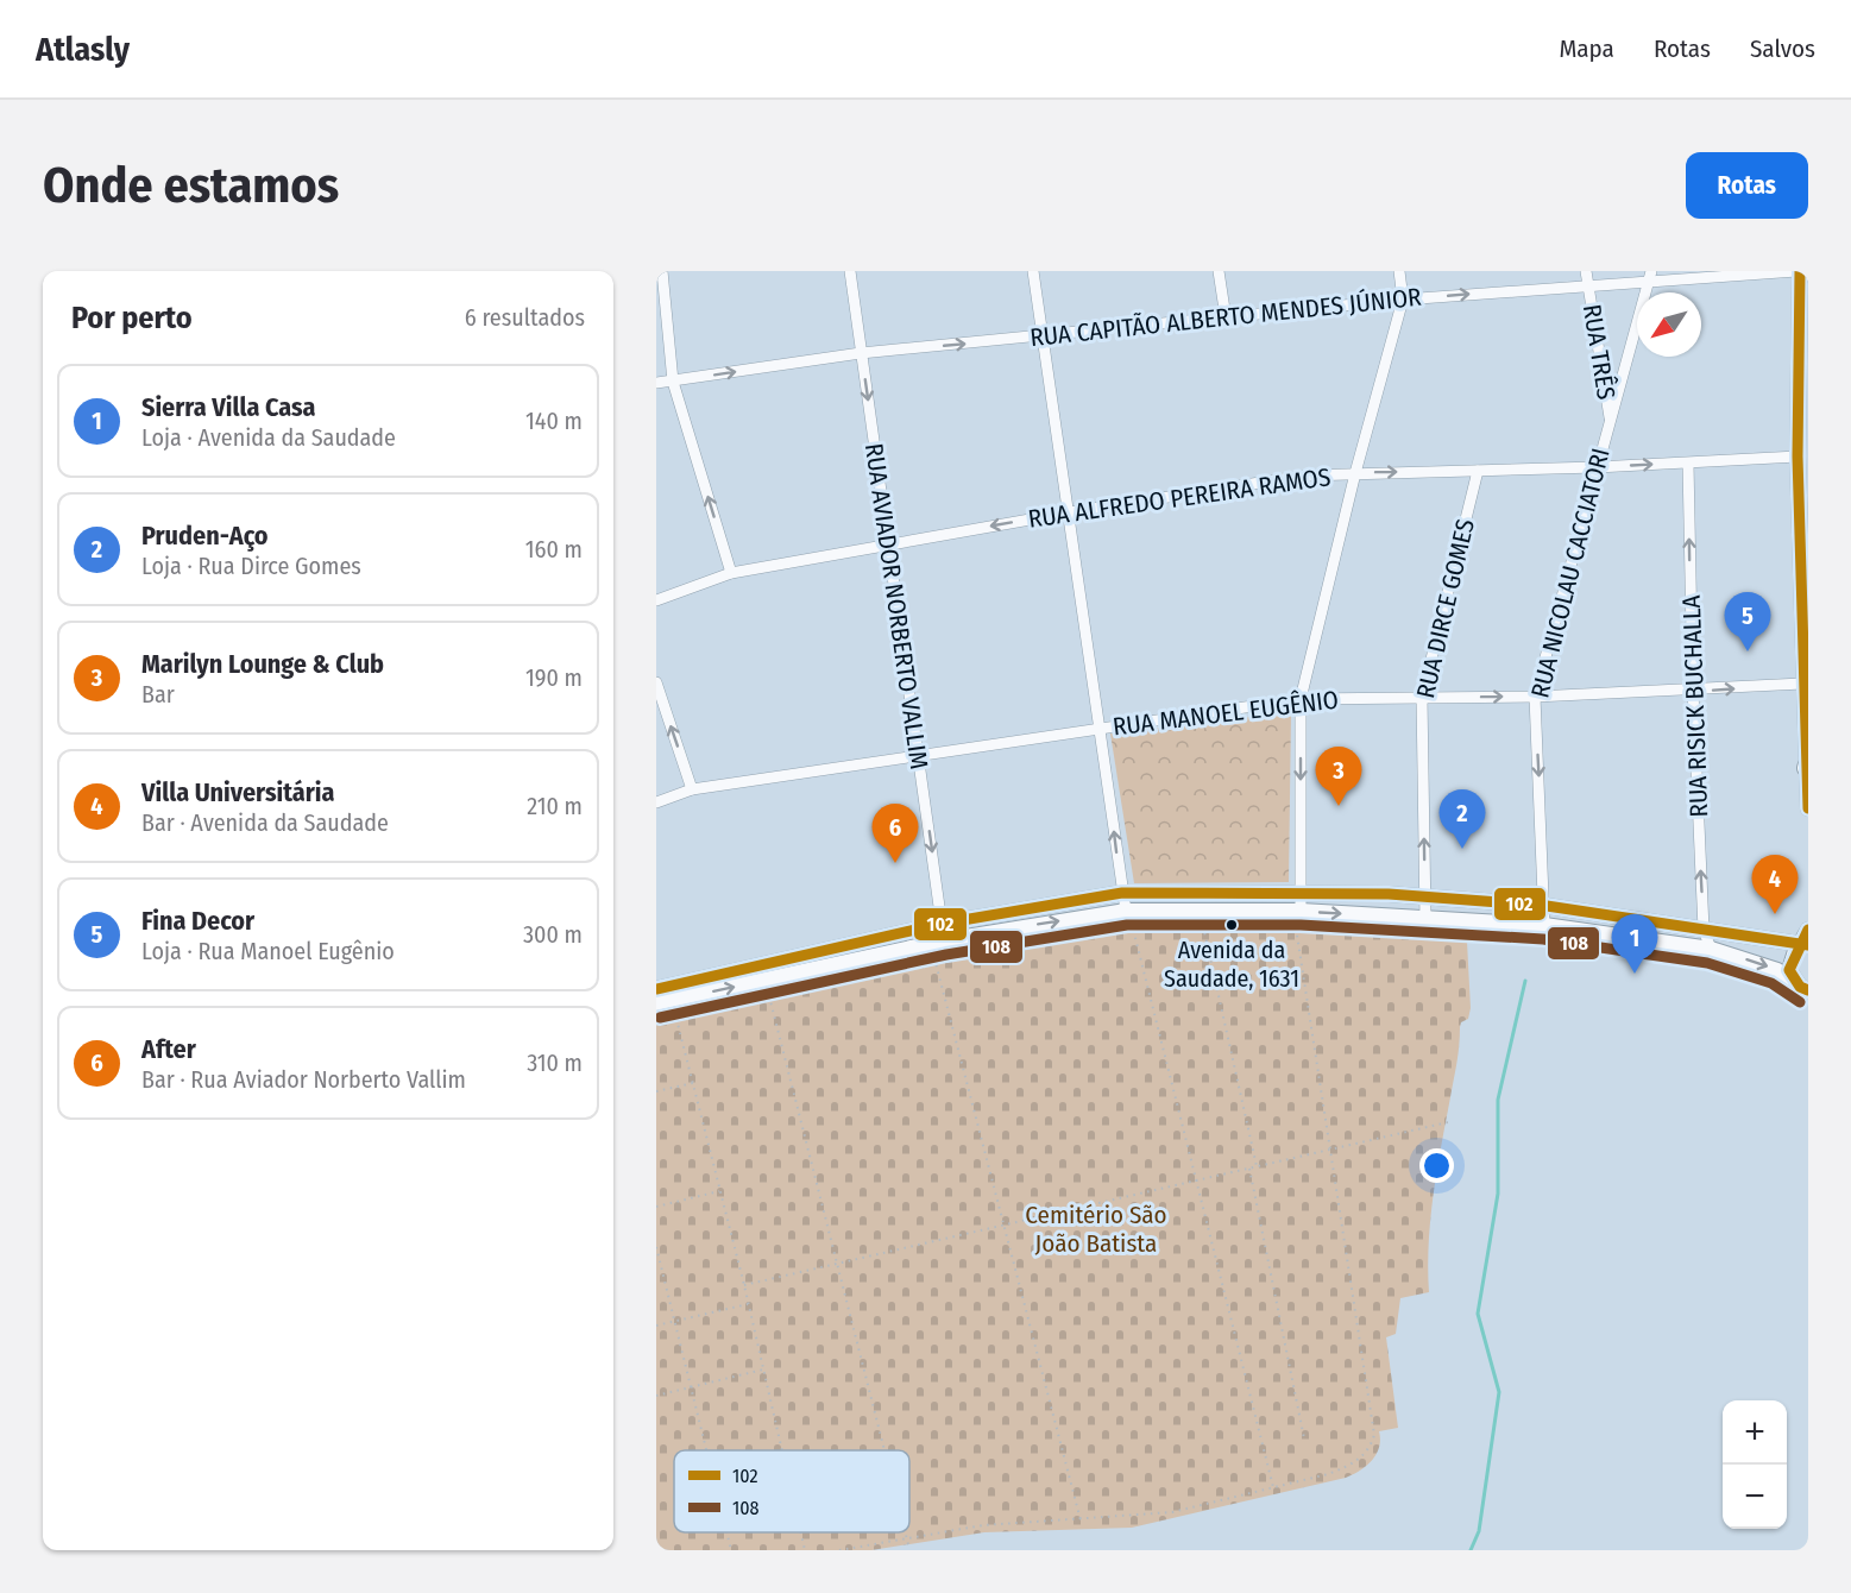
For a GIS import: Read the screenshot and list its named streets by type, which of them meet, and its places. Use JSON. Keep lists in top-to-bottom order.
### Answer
{
  "streets": {
    "street": [
      "RUA CAPITÃO ALBERTO MENDES JÚNIOR",
      "RUA TRÊS",
      "RUA ALFREDO PEREIRA RAMOS",
      "RUA NICOLAU CACCIATORI",
      "RUA AVIADOR NORBERTO VALLIM",
      "RUA DIRCE GOMES",
      "RUA RISICK BUCHALLA",
      "RUA MANOEL EUGÊNIO"
    ]
  },
  "crossings": [
    ["RUA CAPITÃO ALBERTO MENDES JÚNIOR", "RUA TRÊS"],
    ["RUA CAPITÃO ALBERTO MENDES JÚNIOR", "RUA NICOLAU CACCIATORI"],
    ["RUA CAPITÃO ALBERTO MENDES JÚNIOR", "RUA AVIADOR NORBERTO VALLIM"],
    ["RUA TRÊS", "RUA NICOLAU CACCIATORI"],
    ["RUA ALFREDO PEREIRA RAMOS", "RUA NICOLAU CACCIATORI"],
    ["RUA ALFREDO PEREIRA RAMOS", "RUA AVIADOR NORBERTO VALLIM"],
    ["RUA ALFREDO PEREIRA RAMOS", "RUA DIRCE GOMES"],
    ["RUA ALFREDO PEREIRA RAMOS", "RUA RISICK BUCHALLA"],
    ["RUA NICOLAU CACCIATORI", "RUA MANOEL EUGÊNIO"],
    ["RUA AVIADOR NORBERTO VALLIM", "RUA MANOEL EUGÊNIO"],
    ["RUA DIRCE GOMES", "RUA MANOEL EUGÊNIO"],
    ["RUA RISICK BUCHALLA", "RUA MANOEL EUGÊNIO"]
  ],
  "one_way": [
    "RUA CAPITÃO ALBERTO MENDES JÚNIOR",
    "RUA AVIADOR NORBERTO VALLIM",
    "RUA DIRCE GOMES",
    "RUA RISICK BUCHALLA"
  ],
  "parks": ["Cemitério São João Batista"],
  "places": ["Avenida da Saudade, 1631"],
  "lines": ["transit line 102", "transit line 108"],
  "legend": ["102", "108"],
  "north": "bottom left",
  "page": {
    "header": "Atlasly",
    "nav": ["Mapa", "Rotas", "Salvos"],
    "buttons": "Rotas",
    "title": "Onde estamos",
    "heading": ["Por perto", "6 resultados"],
    "list": [
      {
        "mark": "1",
        "name": "Sierra Villa Casa",
        "note": "Loja · Avenida da Saudade",
        "value": "140 m"
      },
      {
        "mark": "2",
        "name": "Pruden-Aço",
        "note": "Loja · Rua Dirce Gomes",
        "value": "160 m"
      },
      {
        "mark": "3",
        "name": "Marilyn Lounge & Club",
        "note": "Bar",
        "value": "190 m"
      },
      {
        "mark": "4",
        "name": "Villa Universitária",
        "note": "Bar · Avenida da Saudade",
        "value": "210 m"
      },
      {
        "mark": "5",
        "name": "Fina Decor",
        "note": "Loja · Rua Manoel Eugênio",
        "value": "300 m"
      },
      {
        "mark": "6",
        "name": "After",
        "note": "Bar · Rua Aviador Norberto Vallim",
        "value": "310 m"
      }
    ],
    "pins": [
      "5",
      "3",
      "2",
      "6",
      "4",
      "1"
    ],
    "map_buttons": ["+", "−"]
  }
}
